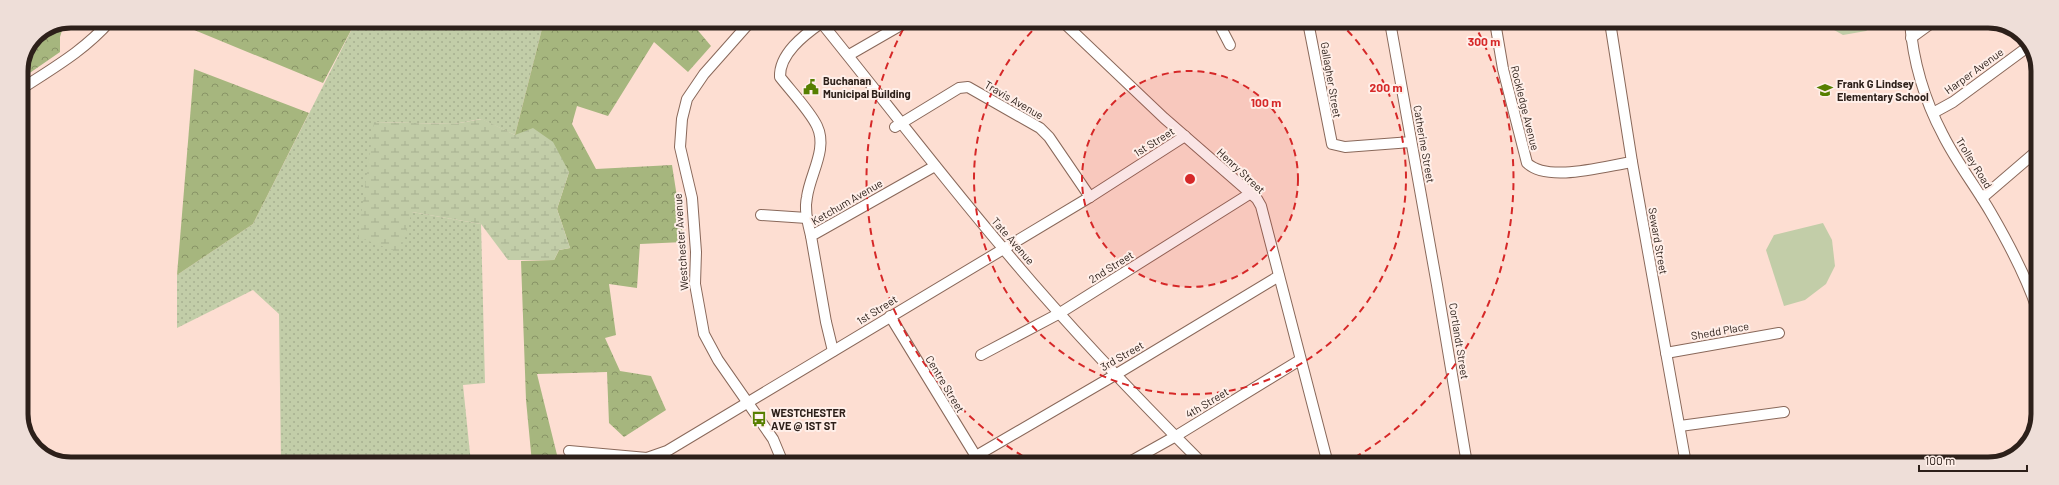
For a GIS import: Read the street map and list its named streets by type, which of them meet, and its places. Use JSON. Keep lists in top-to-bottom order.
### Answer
{
  "streets": {
    "street": [
      "Harper Avenue",
      "Gallagher Street",
      "Travis Avenue",
      "Rockledge Avenue",
      "1st Street",
      "Catherine Street",
      "Trolley Road",
      "Henry Street",
      "Ketchum Avenue",
      "Tate Avenue",
      "Seward Street",
      "Westchester Avenue",
      "2nd Street",
      "Shedd Place",
      "Cortlandt Street",
      "3rd Street",
      "Centre Street",
      "4th Street"
    ]
  },
  "crossings": [
    ["Harper Avenue", "Trolley Road"],
    ["Gallagher Street", "Catherine Street"],
    ["Travis Avenue", "1st Street"],
    ["Travis Avenue", "Tate Avenue"],
    ["Rockledge Avenue", "Seward Street"],
    ["1st Street", "Henry Street"],
    ["1st Street", "Ketchum Avenue"],
    ["1st Street", "Tate Avenue"],
    ["1st Street", "Westchester Avenue"],
    ["1st Street", "Centre Street"],
    ["Catherine Street", "Cortlandt Street"],
    ["Henry Street", "2nd Street"],
    ["Henry Street", "3rd Street"],
    ["Henry Street", "4th Street"],
    ["Ketchum Avenue", "Tate Avenue"],
    ["Tate Avenue", "2nd Street"],
    ["Tate Avenue", "3rd Street"],
    ["Tate Avenue", "4th Street"],
    ["Seward Street", "Shedd Place"]
  ],
  "places": {
    "public building": ["Buchanan Municipal Building"],
    "school or university": ["Frank G Lindsey Elementary School"],
    "bus stop": ["WESTCHESTER AVE @ 1ST ST"]
  },
  "scale_bar": "100 m",
  "rings": ["300 m", "200 m", "100 m"]
}
